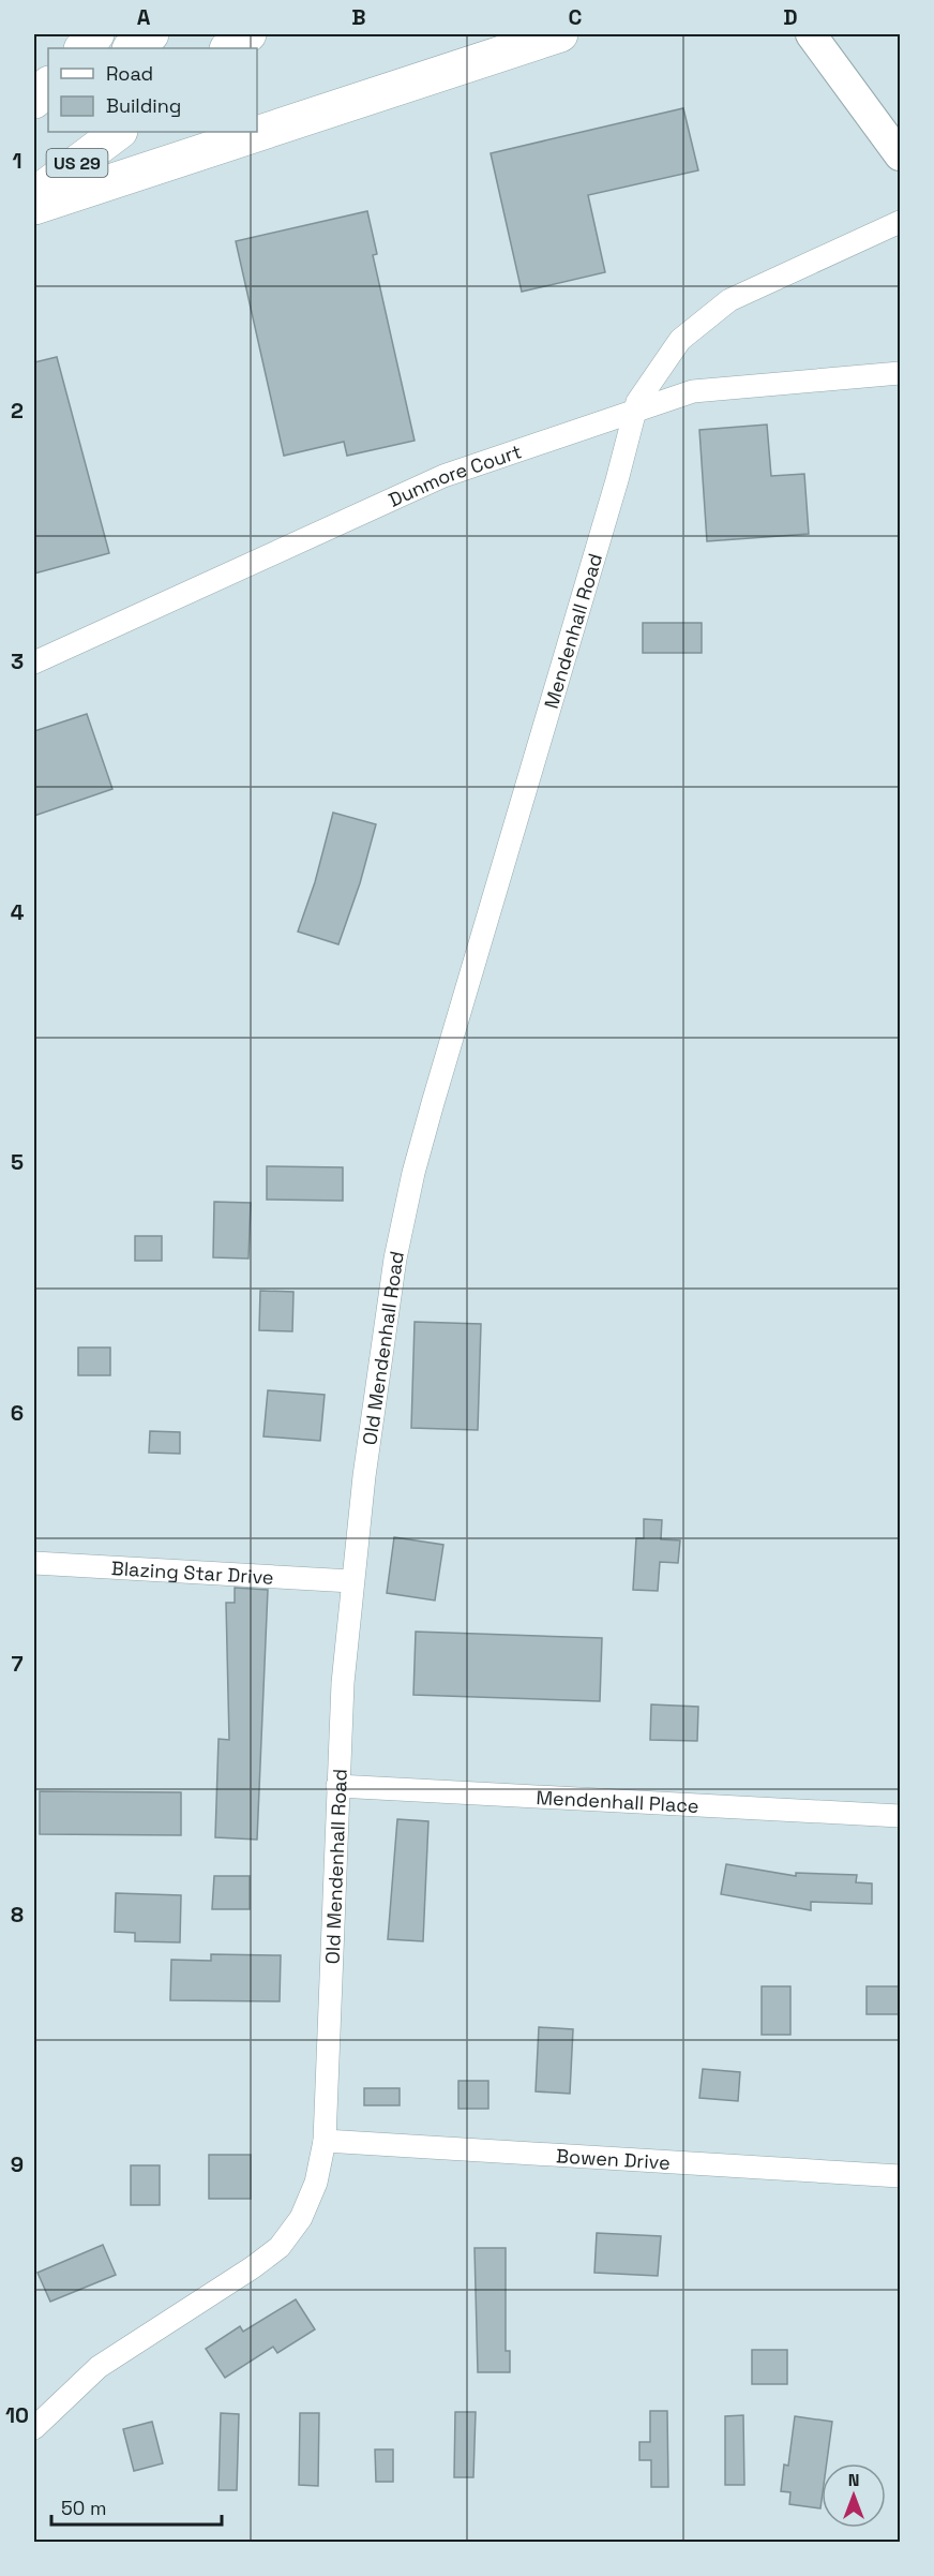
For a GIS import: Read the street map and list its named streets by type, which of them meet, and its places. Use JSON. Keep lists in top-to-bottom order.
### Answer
{
  "streets": {
    "highway": ["US 29"],
    "street": [
      "Dunmore Court",
      "Mendenhall Road",
      "Old Mendenhall Road",
      "Blazing Star Drive",
      "Mendenhall Place",
      "Bowen Drive"
    ]
  },
  "crossings": [
    ["Dunmore Court", "Mendenhall Road"],
    ["Mendenhall Road", "Old Mendenhall Road"],
    ["Old Mendenhall Road", "Blazing Star Drive"],
    ["Old Mendenhall Road", "Mendenhall Place"],
    ["Old Mendenhall Road", "Bowen Drive"]
  ],
  "legend": ["Road", "Building"],
  "scale_bar": "50 m",
  "north": "top",
  "grid": {
    "columns": [
      "A",
      "B",
      "C",
      "D"
    ],
    "rows": [
      "1",
      "2",
      "3",
      "4",
      "5",
      "6",
      "7",
      "8",
      "9",
      "10"
    ]
  }
}
